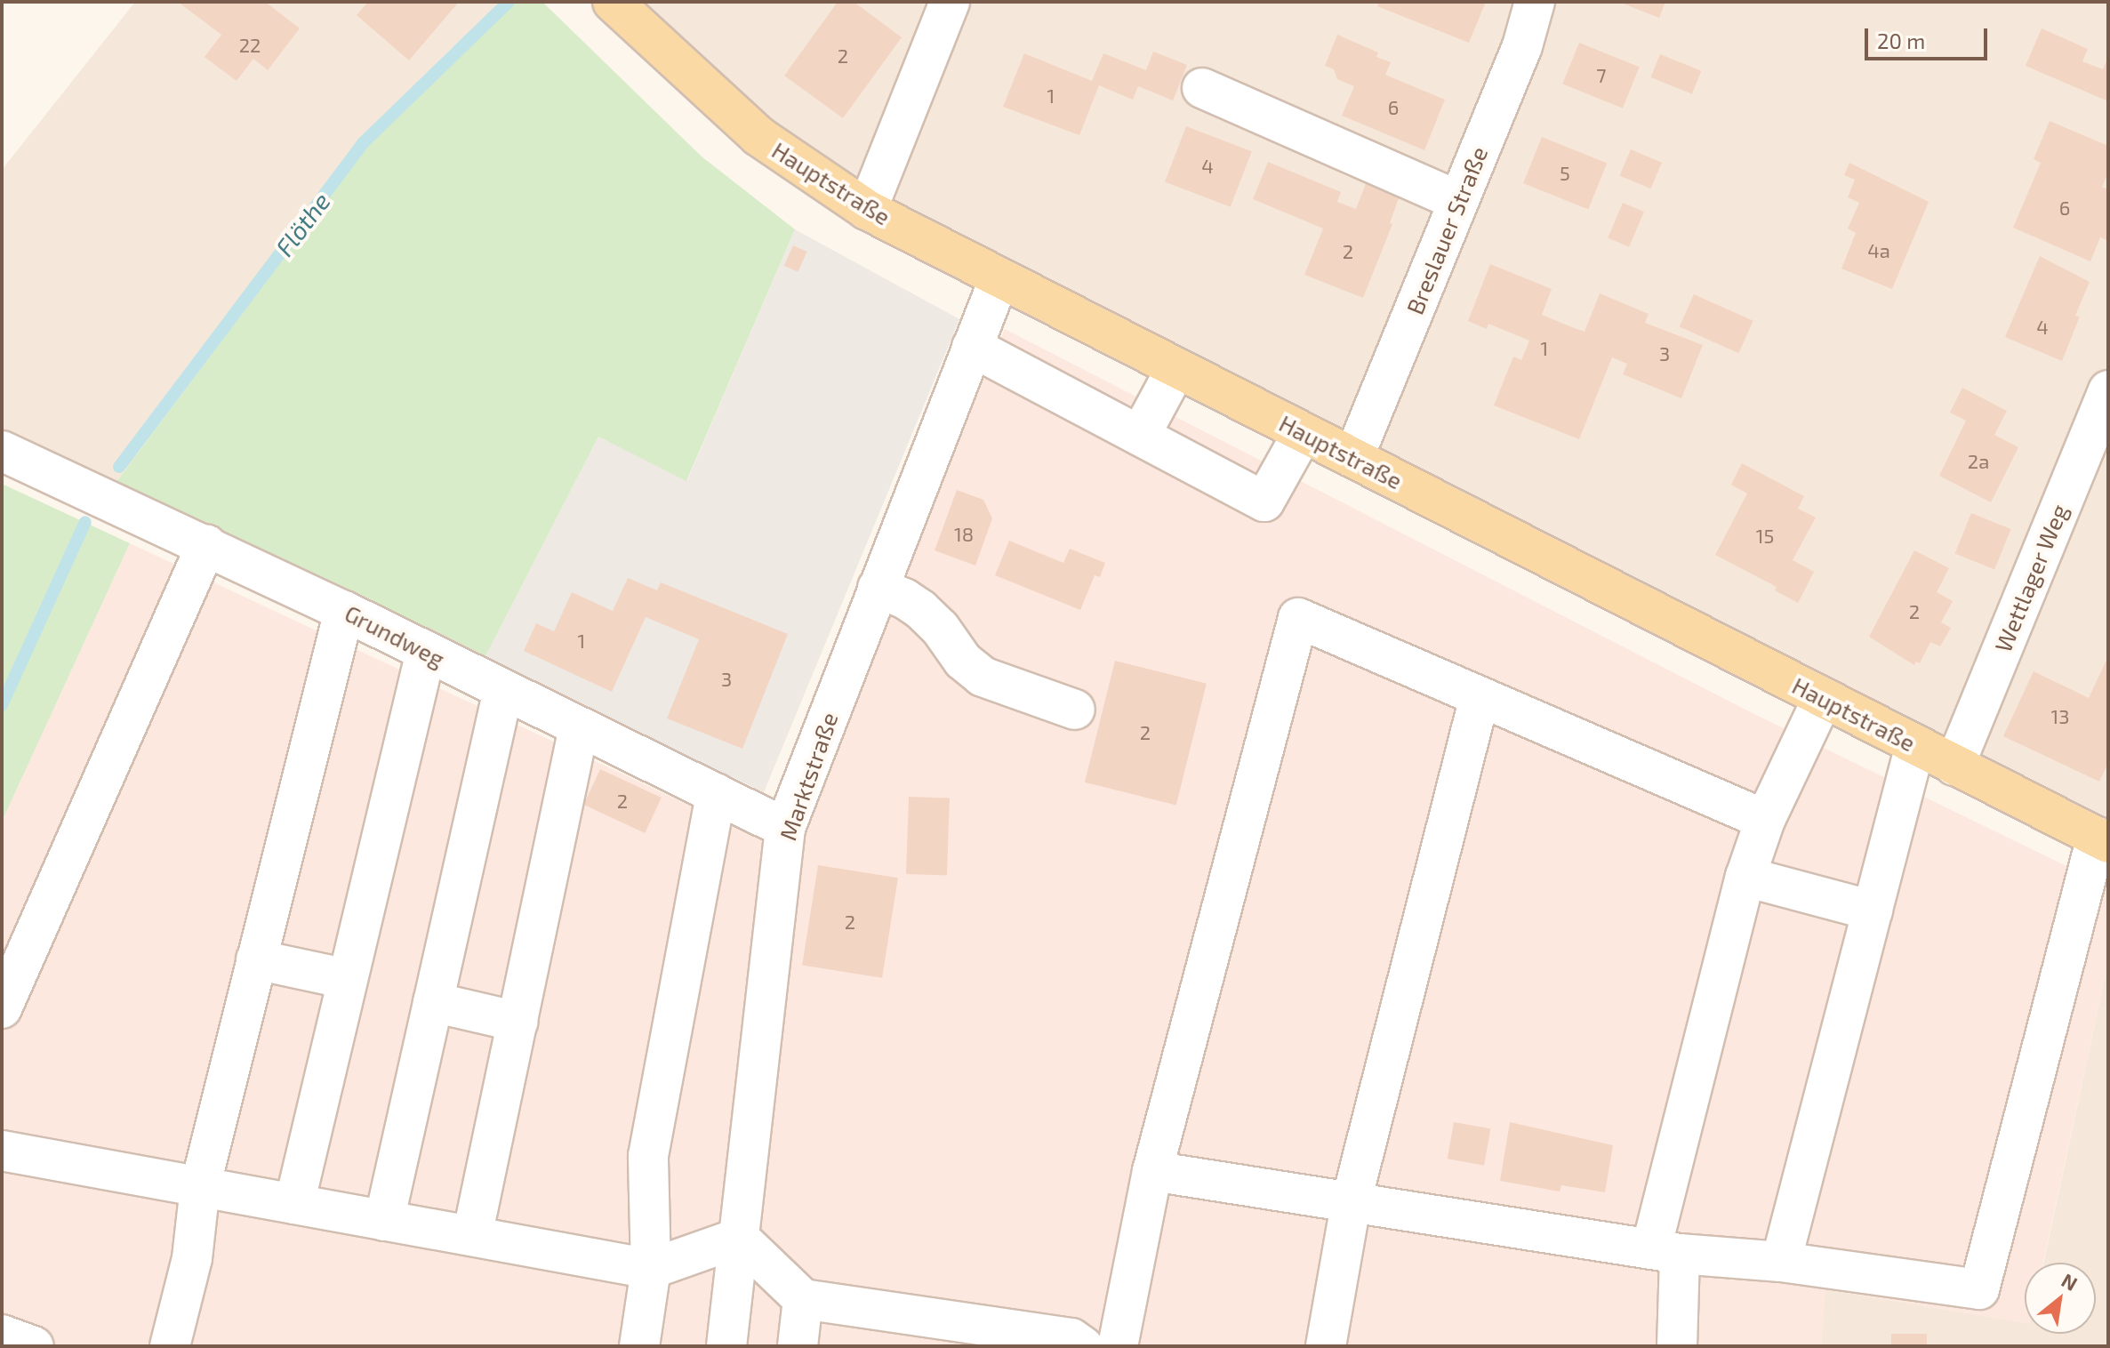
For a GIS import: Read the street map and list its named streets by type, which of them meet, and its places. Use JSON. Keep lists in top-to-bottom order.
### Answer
{
  "streets": {
    "main road": ["Hauptstraße"],
    "street": [
      "Breslauer Straße",
      "Wettlager Weg",
      "Grundweg",
      "Marktstraße"
    ]
  },
  "crossings": [
    ["Hauptstraße", "Breslauer Straße"],
    ["Hauptstraße", "Wettlager Weg"],
    ["Hauptstraße", "Marktstraße"],
    ["Grundweg", "Marktstraße"]
  ],
  "water": ["Flöthe"],
  "house_numbers": [
    "22",
    "2",
    "7",
    "1",
    "6",
    "4",
    "5",
    "6",
    "4a",
    "2",
    "4",
    "1",
    "3",
    "2a",
    "18",
    "15",
    "2",
    "1",
    "3",
    "13",
    "2",
    "2",
    "2"
  ],
  "scale_bar": "20 m",
  "north": "top right"
}
